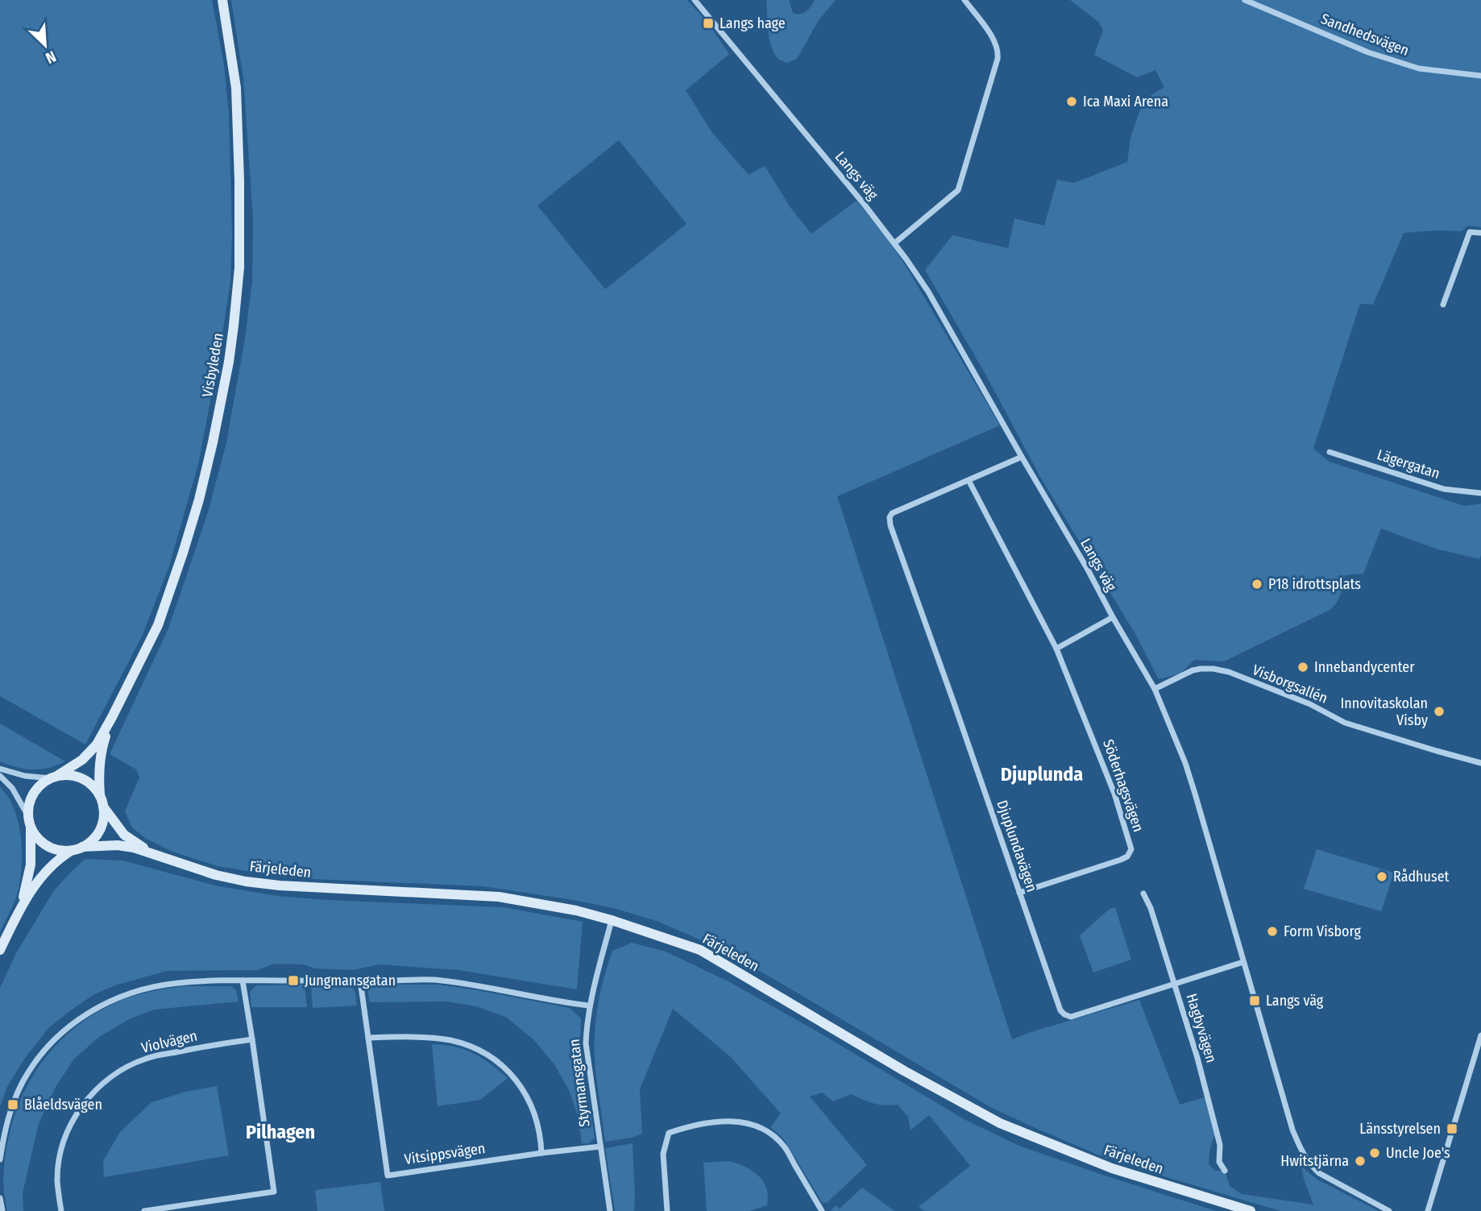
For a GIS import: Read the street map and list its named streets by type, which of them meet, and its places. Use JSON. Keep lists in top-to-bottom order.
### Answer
{
  "streets": {
    "main road": ["Visbyleden", "Färjeleden"],
    "street": [
      "Sandhedsvägen",
      "Langs väg",
      "Lägergatan",
      "Visborgsallén",
      "Söderhagsvägen",
      "Djuplundavägen",
      "Hagbyvägen",
      "Violvägen",
      "Styrmansgatan",
      "Vitsippsvägen"
    ]
  },
  "crossings": [
    ["Langs väg", "Visborgsallén"],
    ["Langs väg", "Djuplundavägen"],
    ["Visbyleden", "Färjeleden"],
    ["Söderhagsvägen", "Djuplundavägen"],
    ["Djuplundavägen", "Hagbyvägen"],
    ["Färjeleden", "Styrmansgatan"],
    ["Styrmansgatan", "Vitsippsvägen"]
  ],
  "districts": ["Djuplunda", "Pilhagen"],
  "places": {
    "transit": [
      "Langs hage",
      "Jungmansgatan",
      "Langs väg",
      "Blåeldsvägen",
      "Länsstyrelsen"
    ],
    "other": [
      "Ica Maxi Arena",
      "P18 idrottsplats",
      "Innebandycenter",
      "Innovitaskolan Visby",
      "Rådhuset",
      "Form Visborg",
      "Uncle Joe's",
      "Hwitstjärna"
    ]
  },
  "north": "bottom right"
}
